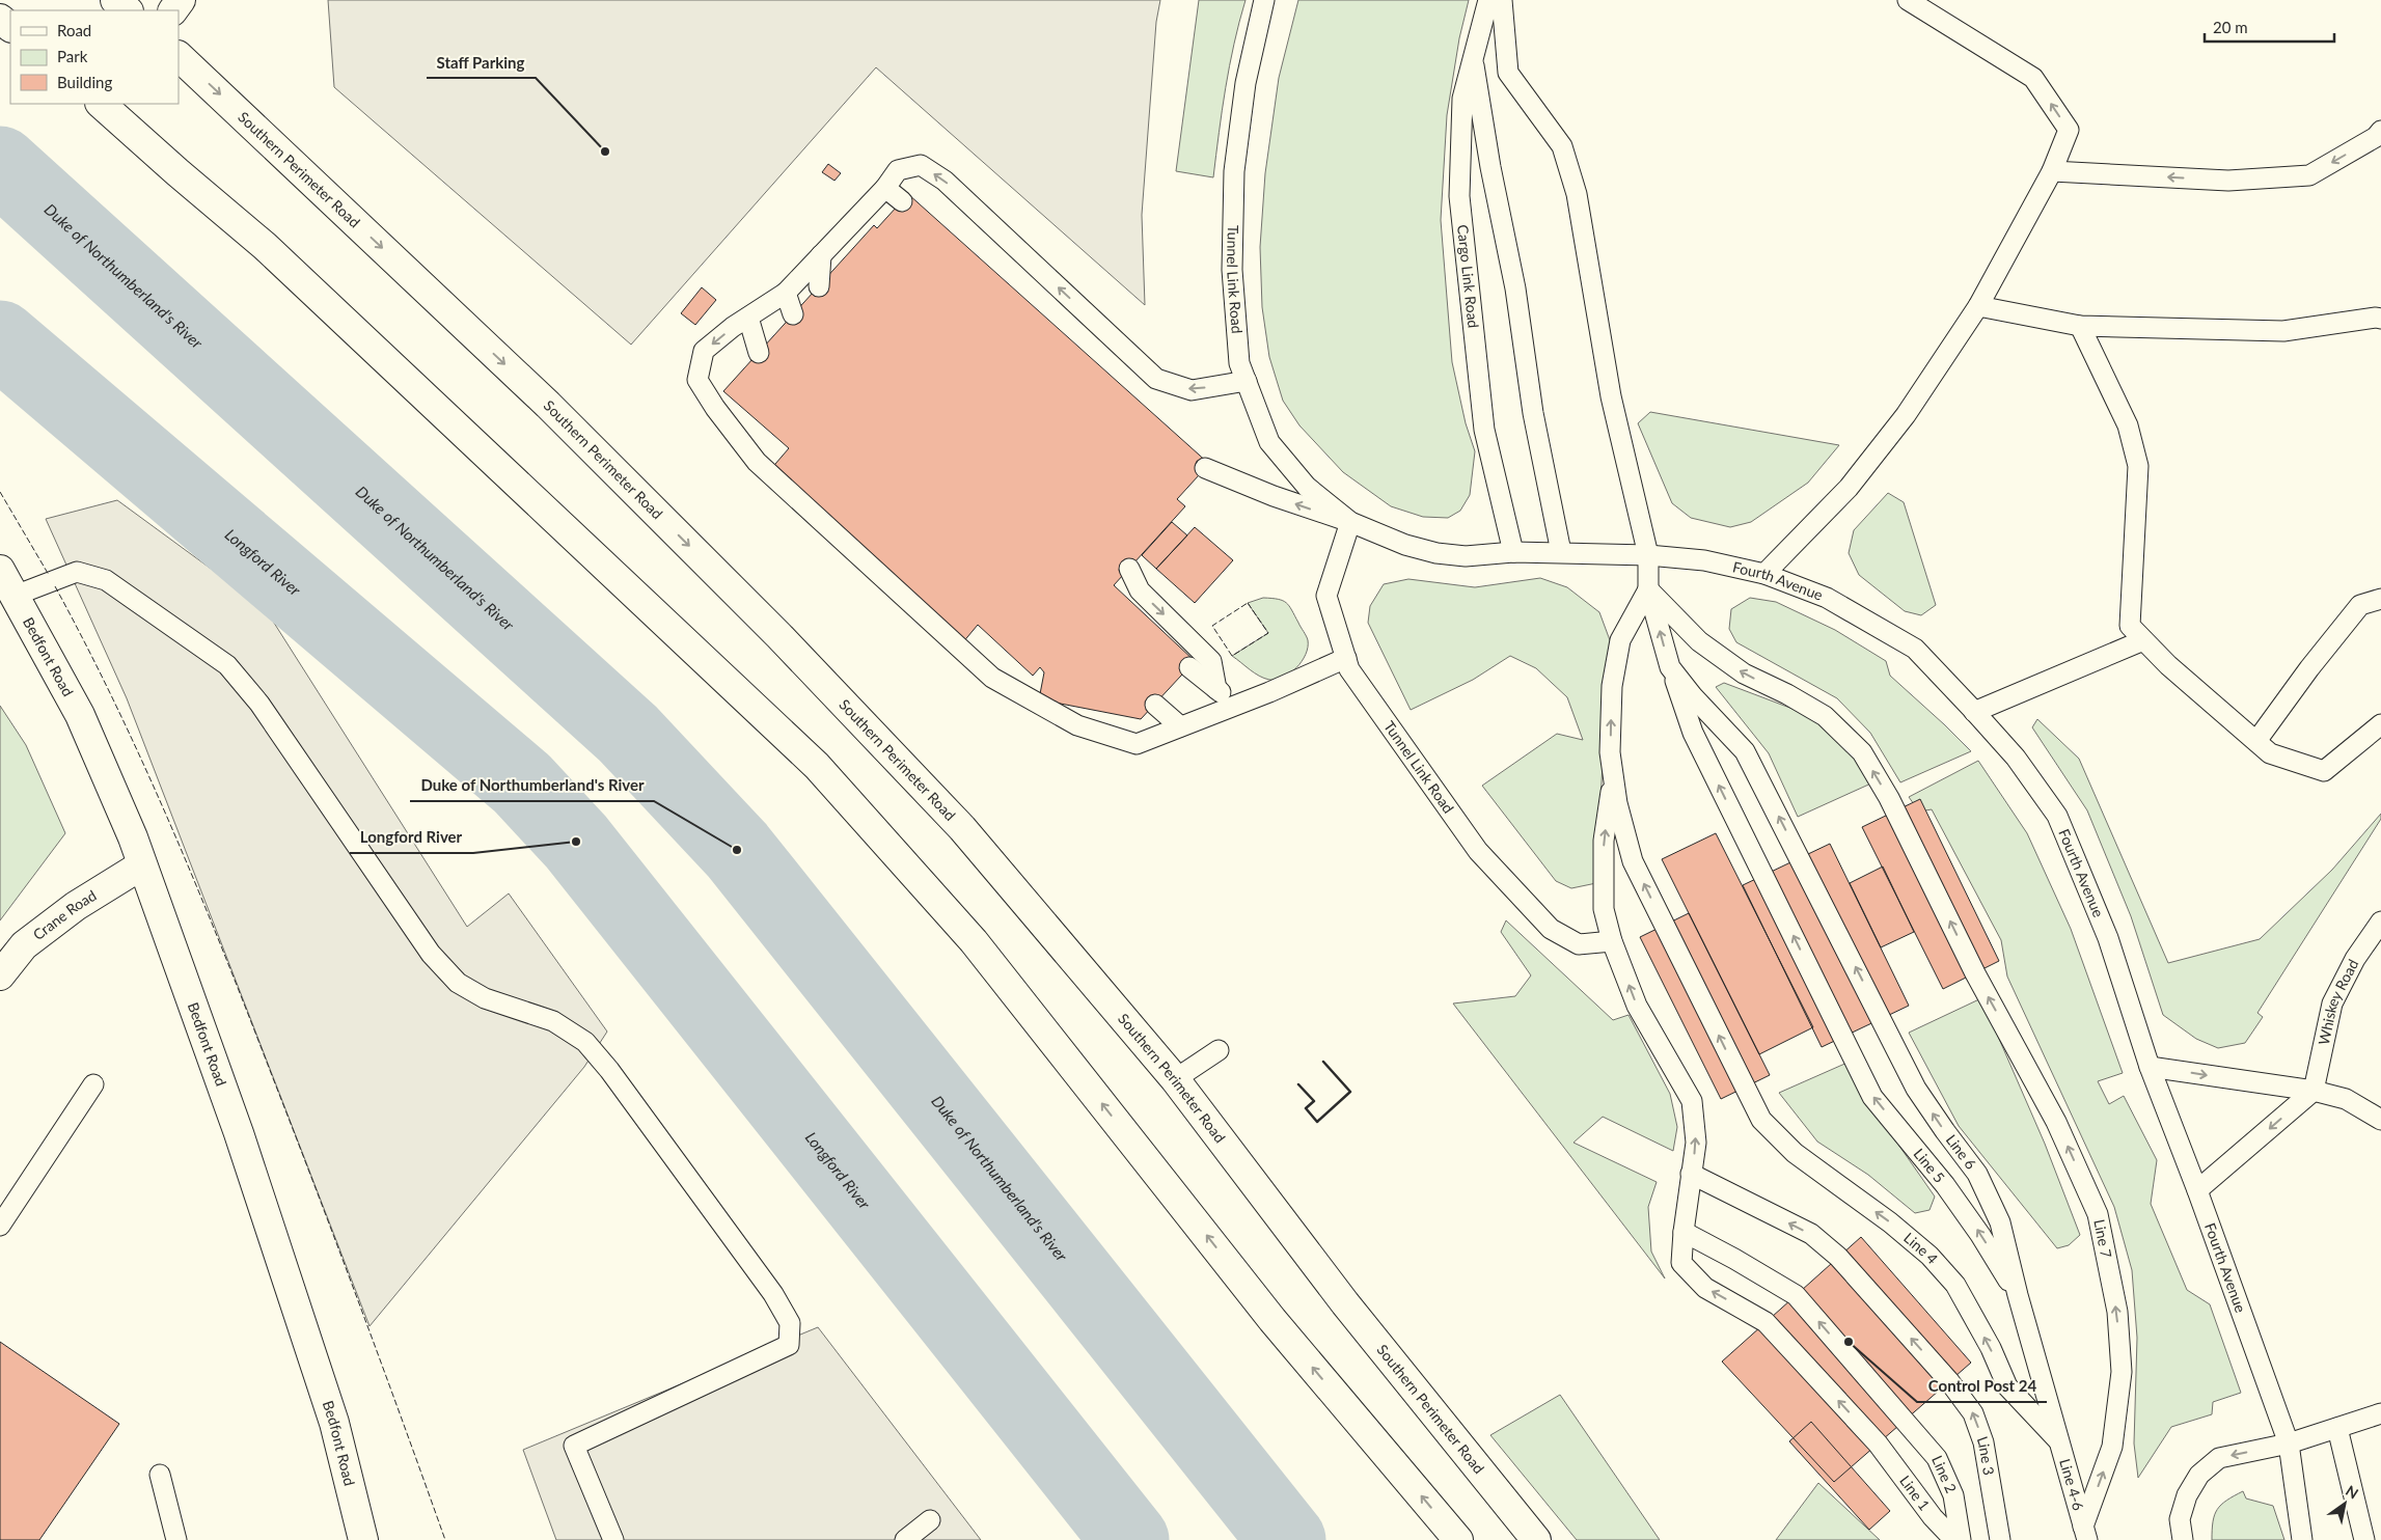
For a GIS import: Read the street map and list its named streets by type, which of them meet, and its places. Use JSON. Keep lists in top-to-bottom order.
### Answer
{
  "streets": {
    "street": ["Southern Perimeter Road", "Bedfont Road", "Crane Road"],
    "lane": [
      "Cargo Link Road",
      "Tunnel Link Road",
      "Fourth Avenue",
      "Whiskey Road",
      "Line 6",
      "Line 5",
      "Line 7",
      "Line 4",
      "Line 3",
      "Line 2",
      "Line 4-6",
      "Line 1"
    ]
  },
  "crossings": [
    ["Cargo Link Road", "Tunnel Link Road"],
    ["Cargo Link Road", "Fourth Avenue"],
    ["Tunnel Link Road", "Fourth Avenue"],
    ["Tunnel Link Road", "Line 1"],
    ["Bedfont Road", "Crane Road"],
    ["Line 6", "Line 5"],
    ["Line 6", "Line 4-6"],
    ["Line 5", "Line 7"],
    ["Line 5", "Line 4"],
    ["Line 5", "Line 4-6"],
    ["Line 7", "Line 4"],
    ["Line 7", "Line 4-6"],
    ["Line 4", "Line 4-6"],
    ["Line 4", "Line 1"],
    ["Line 3", "Line 1"],
    ["Line 2", "Line 1"]
  ],
  "one_way": [
    "Line 6",
    "Line 5",
    "Line 7",
    "Line 4",
    "Line 3",
    "Line 2",
    "Line 1"
  ],
  "water": ["Duke of Northumberland's River", "Longford River"],
  "places": [
    "Staff Parking",
    "Longford River",
    "Duke of Northumberland's River",
    "Control Post 24"
  ],
  "legend": ["Road", "Park", "Building"],
  "scale_bar": "20 m",
  "north": "top right"
}
